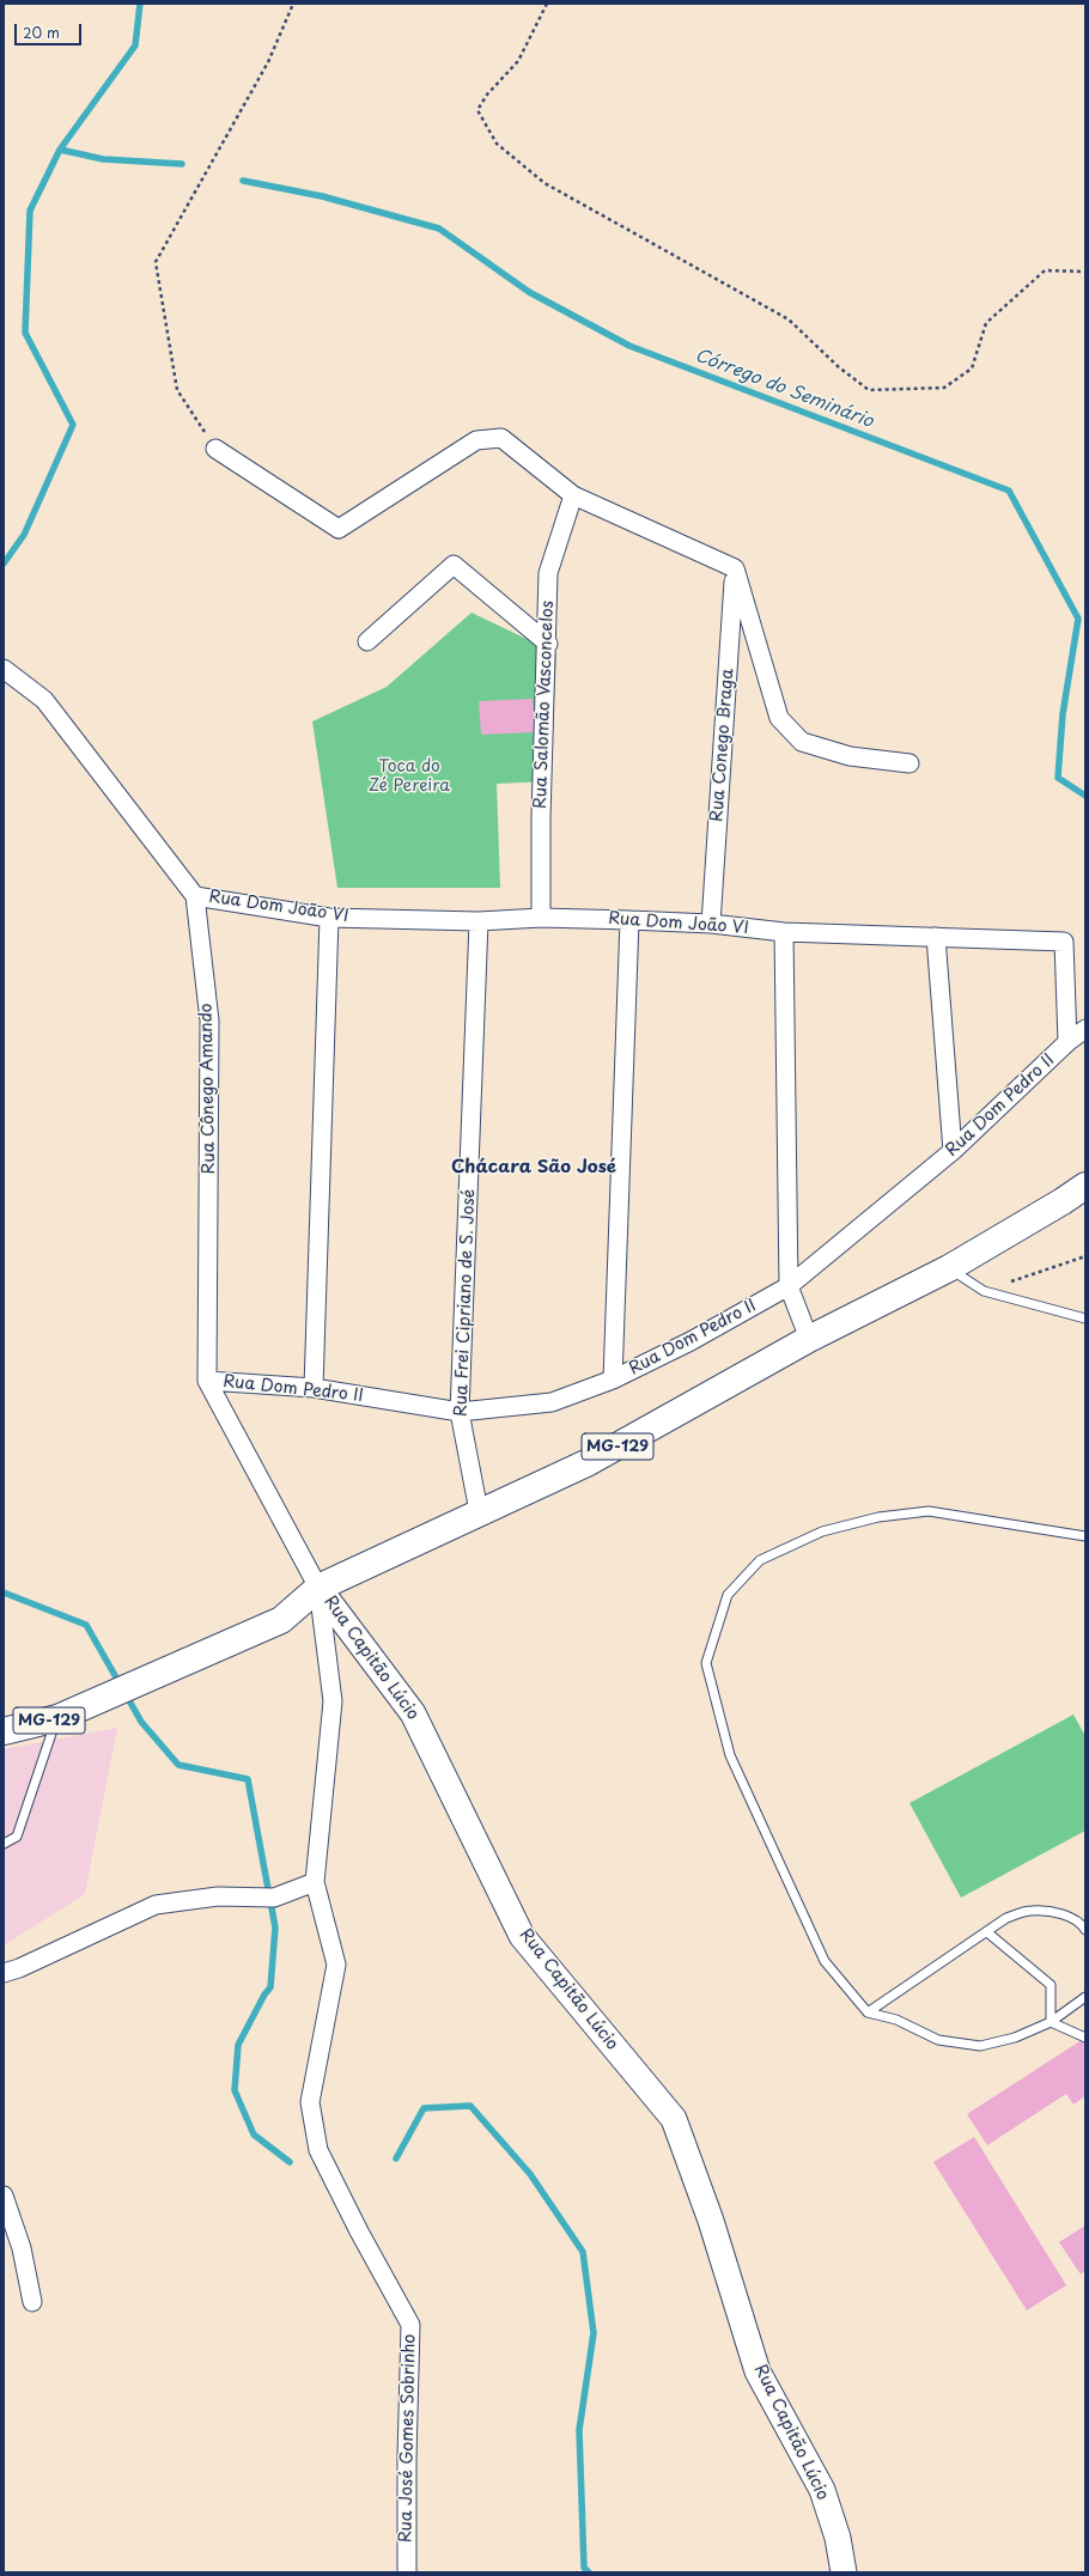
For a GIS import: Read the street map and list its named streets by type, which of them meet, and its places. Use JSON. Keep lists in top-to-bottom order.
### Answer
{
  "streets": {
    "main road": ["MG-129"],
    "street": [
      "Rua Salomão Vasconcelos",
      "Rua Conego Braga",
      "Rua Dom João VI",
      "Rua Cônego Amando",
      "Rua Dom Pedro II",
      "Rua Frei Cipriano de S. José",
      "Rua Capitão Lúcio",
      "Rua José Gomes Sobrinho"
    ]
  },
  "crossings": [
    ["Rua Salomão Vasconcelos", "Rua Dom João VI"],
    ["Rua Conego Braga", "Rua Dom João VI"],
    ["Rua Dom João VI", "Rua Cônego Amando"],
    ["Rua Dom João VI", "Rua Dom Pedro II"],
    ["Rua Dom João VI", "Rua Frei Cipriano de S. José"],
    ["Rua Cônego Amando", "Rua Dom Pedro II"],
    ["Rua Cônego Amando", "Rua Capitão Lúcio"],
    ["Rua Dom Pedro II", "Rua Frei Cipriano de S. José"],
    ["Rua Dom Pedro II", "Rua Capitão Lúcio"],
    ["Rua Frei Cipriano de S. José", "MG-129"],
    ["MG-129", "Rua Capitão Lúcio"],
    ["MG-129", "Rua José Gomes Sobrinho"],
    ["Rua Capitão Lúcio", "Rua José Gomes Sobrinho"]
  ],
  "districts": ["Chácara São José"],
  "water": ["Córrego do Seminário"],
  "parks": ["Toca do Zé Pereira"],
  "scale_bar": "20 m"
}
